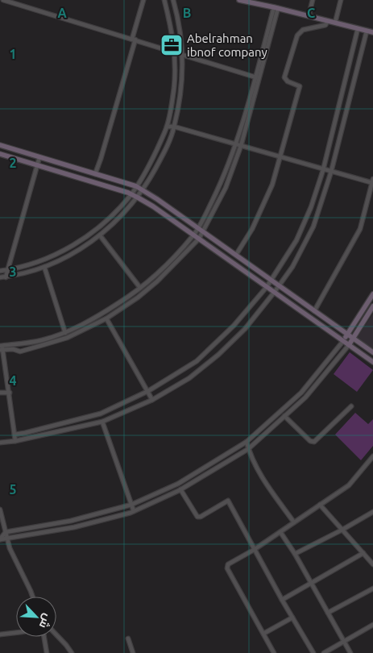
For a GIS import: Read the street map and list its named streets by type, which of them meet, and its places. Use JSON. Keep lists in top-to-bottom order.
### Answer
{
  "places": {
    "office": ["Abelrahman ibnof company"]
  },
  "north": "bottom right",
  "grid": {
    "columns": ["A", "B", "C"],
    "rows": [
      "1",
      "2",
      "3",
      "4",
      "5"
    ]
  }
}
